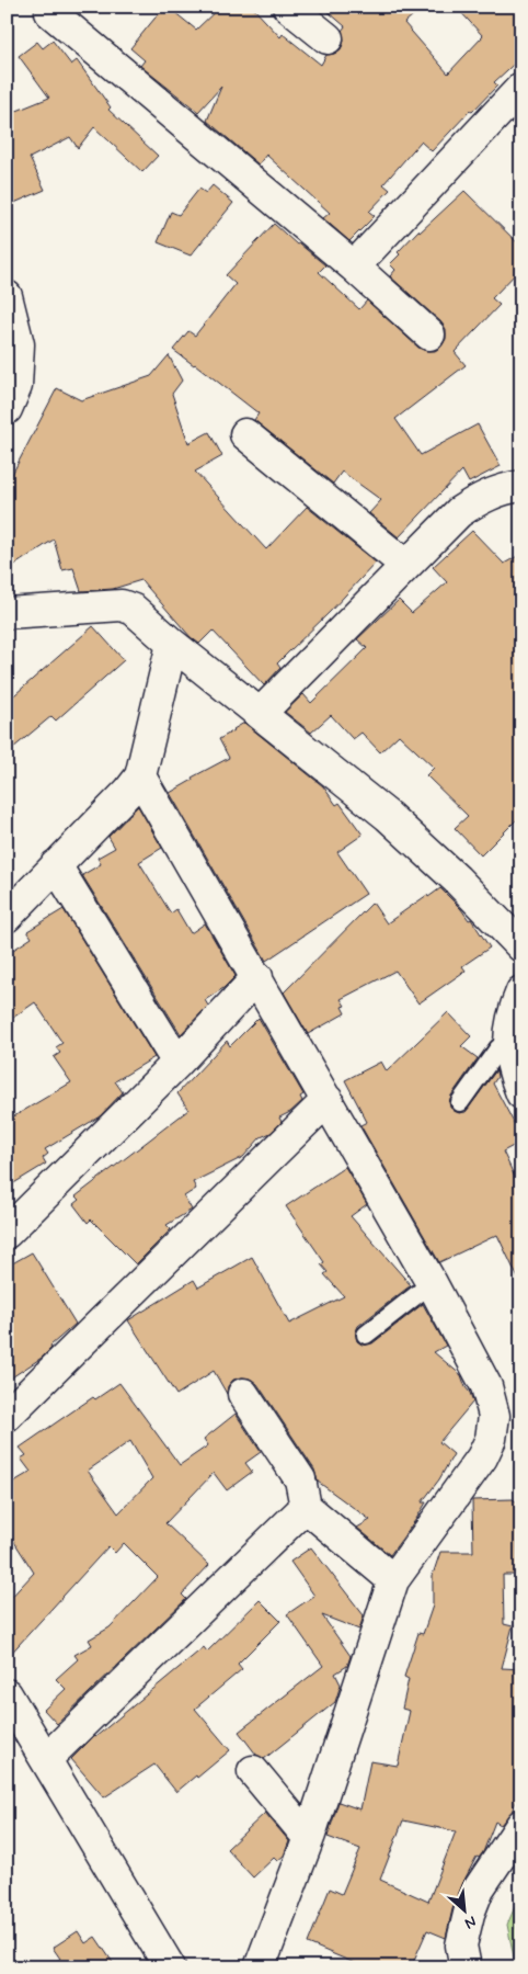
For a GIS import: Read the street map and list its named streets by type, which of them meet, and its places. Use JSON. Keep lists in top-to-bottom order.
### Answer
{
  "north": "bottom right"
}
